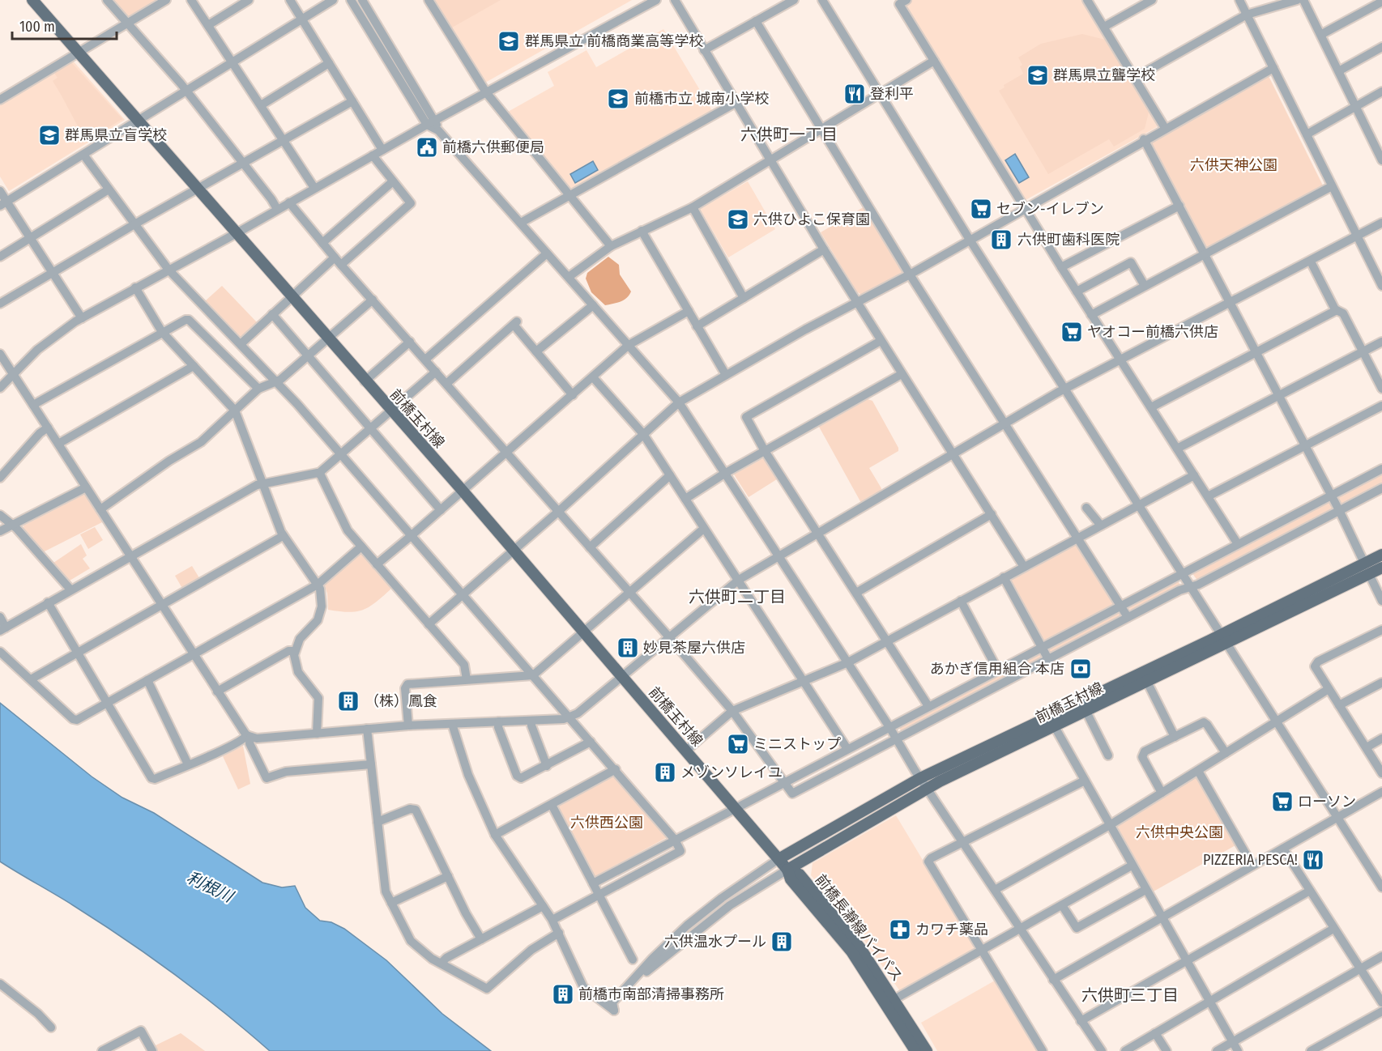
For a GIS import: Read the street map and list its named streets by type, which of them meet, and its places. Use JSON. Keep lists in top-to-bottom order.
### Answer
{
  "streets": {
    "main road": ["前橋玉村線", "前橋長瀞線バイパス"]
  },
  "crossings": [
    ["前橋玉村線", "前橋長瀞線バイパス"]
  ],
  "districts": ["六供町一丁目", "六供町二丁目", "六供町三丁目"],
  "water": ["利根川"],
  "parks": ["六供天神公園", "六供西公園", "六供中央公園"],
  "places": {
    "school or university": [
      "群馬県立 前橋商業高等学校",
      "群馬県立聾学校",
      "前橋市立 城南小学校",
      "群馬県立盲学校",
      "六供ひよこ保育園"
    ],
    "restaurant": ["登利平", "PIZZERIA PESCA!"],
    "public building": ["前橋六供郵便局"],
    "supermarket": [
      "セブン-イレブン",
      "ヤオコー前橋六供店",
      "ミニストップ",
      "ローソン"
    ],
    "building": [
      "六供町歯科医院",
      "妙見茶屋六供店",
      "（株）鳳食",
      "メゾンソレイユ",
      "六供温水プール",
      "前橋市南部清掃事務所"
    ],
    "bank": ["あかぎ信用組合 本店"],
    "pharmacy": ["カワチ薬品"]
  },
  "scale_bar": "100 m"
}
